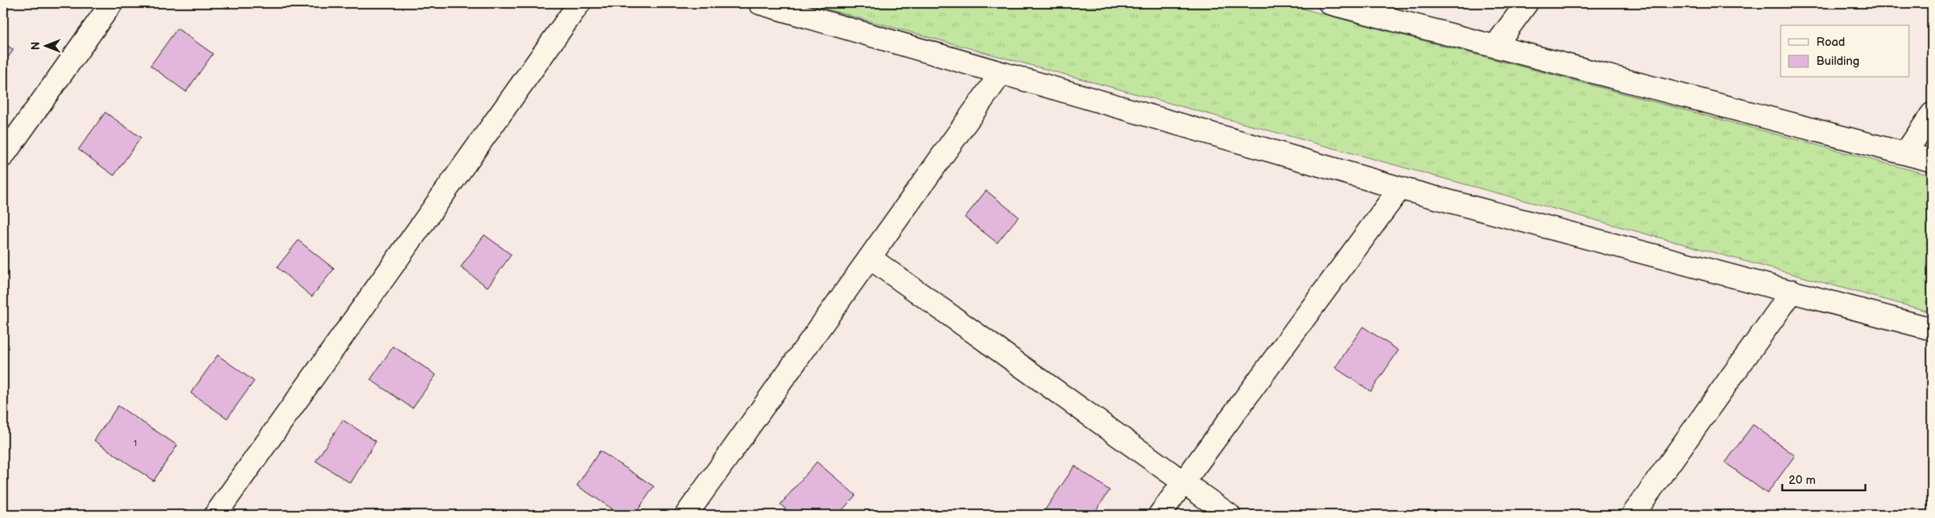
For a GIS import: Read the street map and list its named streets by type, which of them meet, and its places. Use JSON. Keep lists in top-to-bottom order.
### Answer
{
  "house_numbers": ["1"],
  "legend": ["Road", "Building"],
  "scale_bar": "20 m",
  "north": "left"
}
